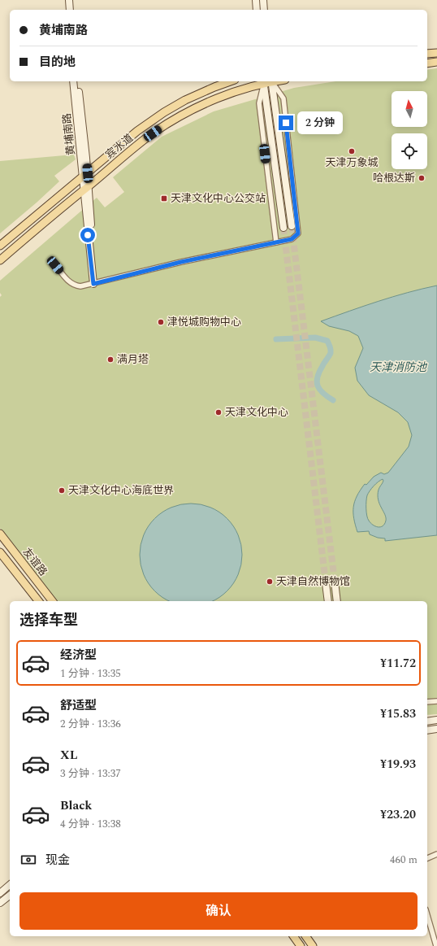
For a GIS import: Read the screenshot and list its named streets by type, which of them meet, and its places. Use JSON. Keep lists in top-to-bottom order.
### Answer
{
  "streets": {
    "main road": ["宾水道", "友谊路"],
    "street": ["黄埔南路"]
  },
  "crossings": [
    ["黄埔南路", "宾水道"]
  ],
  "water": ["天津消防池"],
  "places": {
    "other": [
      "天津万象城",
      "哈根达斯",
      "津悦城购物中心",
      "满月塔",
      "天津文化中心",
      "天津文化中心海底世界",
      "天津自然博物馆"
    ],
    "transit": ["天津文化中心公交站"]
  },
  "north": "top",
  "page": {
    "banner": ["黄埔南路", "目的地"],
    "bubble": "2 分钟",
    "heading": "选择车型",
    "list": [
      {
        "name": "经济型",
        "note": "1 分钟 · 13:35",
        "value": "¥11.72"
      },
      {
        "name": "舒适型",
        "note": "2 分钟 · 13:36",
        "value": "¥15.83"
      },
      {
        "name": "XL",
        "note": "3 分钟 · 13:37",
        "value": "¥19.93"
      },
      {
        "name": "Black",
        "note": "4 分钟 · 13:38",
        "value": "¥23.20"
      }
    ],
    "pay": ["现金", "460 m"],
    "buttons": "确认"
  }
}
